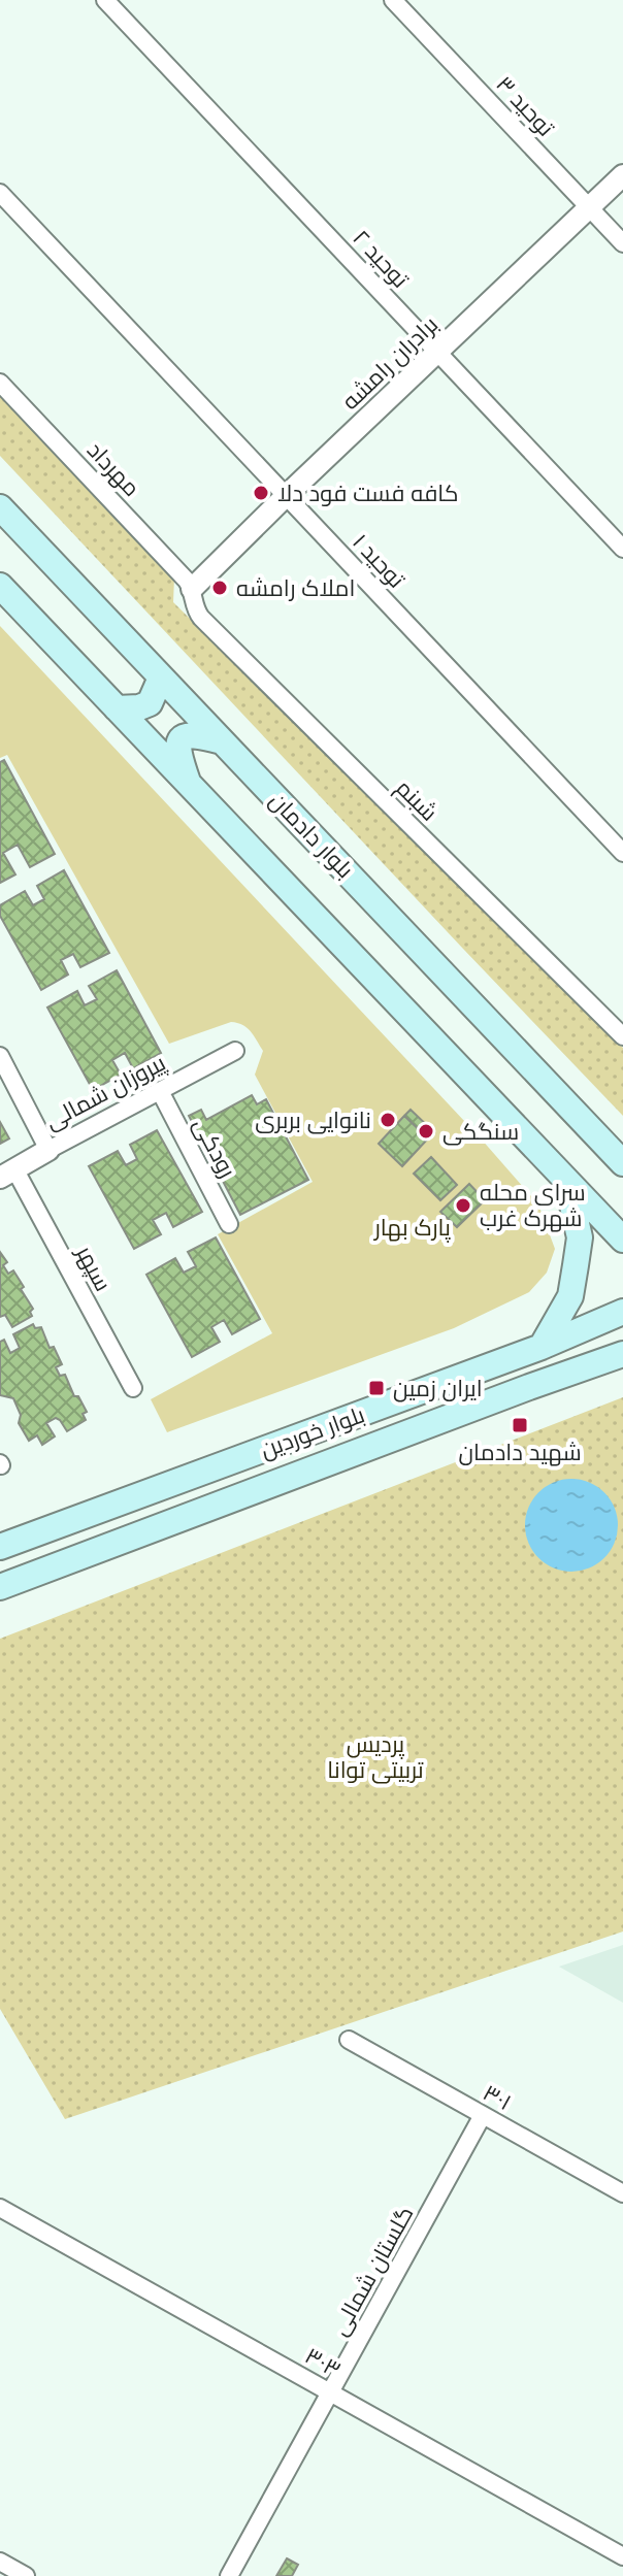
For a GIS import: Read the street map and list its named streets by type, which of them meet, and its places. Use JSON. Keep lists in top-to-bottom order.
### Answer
{
  "streets": {
    "main road": ["بلوار دادمان", "بلوار خوردین"],
    "street": [
      "توحید ۳",
      "توحید ۲",
      "برادران رامشه",
      "مهرداد",
      "توحید ۱",
      "شبنم",
      "پیروزان شمالی",
      "رودکی",
      "سپهر",
      "۳۰۱",
      "گلستان شمالی",
      "۳۰۳"
    ]
  },
  "crossings": [
    ["توحید ۳", "برادران رامشه"],
    ["توحید ۲", "برادران رامشه"],
    ["برادران رامشه", "مهرداد"],
    ["برادران رامشه", "توحید ۱"],
    ["برادران رامشه", "شبنم"],
    ["مهرداد", "شبنم"],
    ["پیروزان شمالی", "رودکی"],
    ["پیروزان شمالی", "سپهر"],
    ["۳۰۱", "گلستان شمالی"],
    ["گلستان شمالی", "۳۰۳"]
  ],
  "parks": ["پارک بهار", "پردیس تربیتی توانا"],
  "places": {
    "other": [
      "کافه فست فود دلا",
      "املاک رامشه",
      "نانوایی بربری",
      "سنگکی",
      "سرای محله شهرک غرب"
    ],
    "transit": ["ایران زمین", "شهید دادمان"]
  }
}
